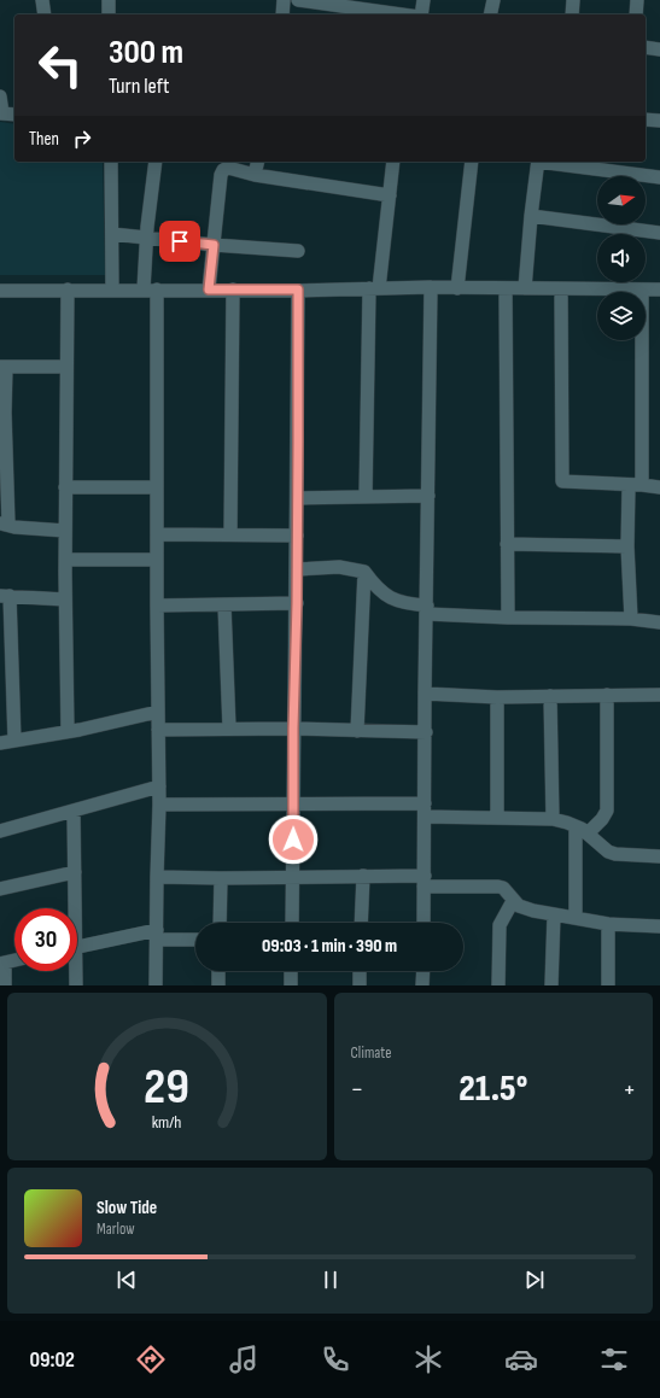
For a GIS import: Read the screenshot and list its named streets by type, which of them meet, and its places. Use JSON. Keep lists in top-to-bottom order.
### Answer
{
  "north": "right",
  "page": {
    "turn": ["300 m", "Turn left"],
    "then": "Then",
    "limit": "30",
    "trip": "09:03 · 1 min · 390 m",
    "tile": "Climate",
    "heat": ["−", "21.5°", "+"],
    "song": ["Slow Tide", "Marlow"],
    "tabs": "09:02",
    "gauge": ["29", "km/h"]
  }
}
